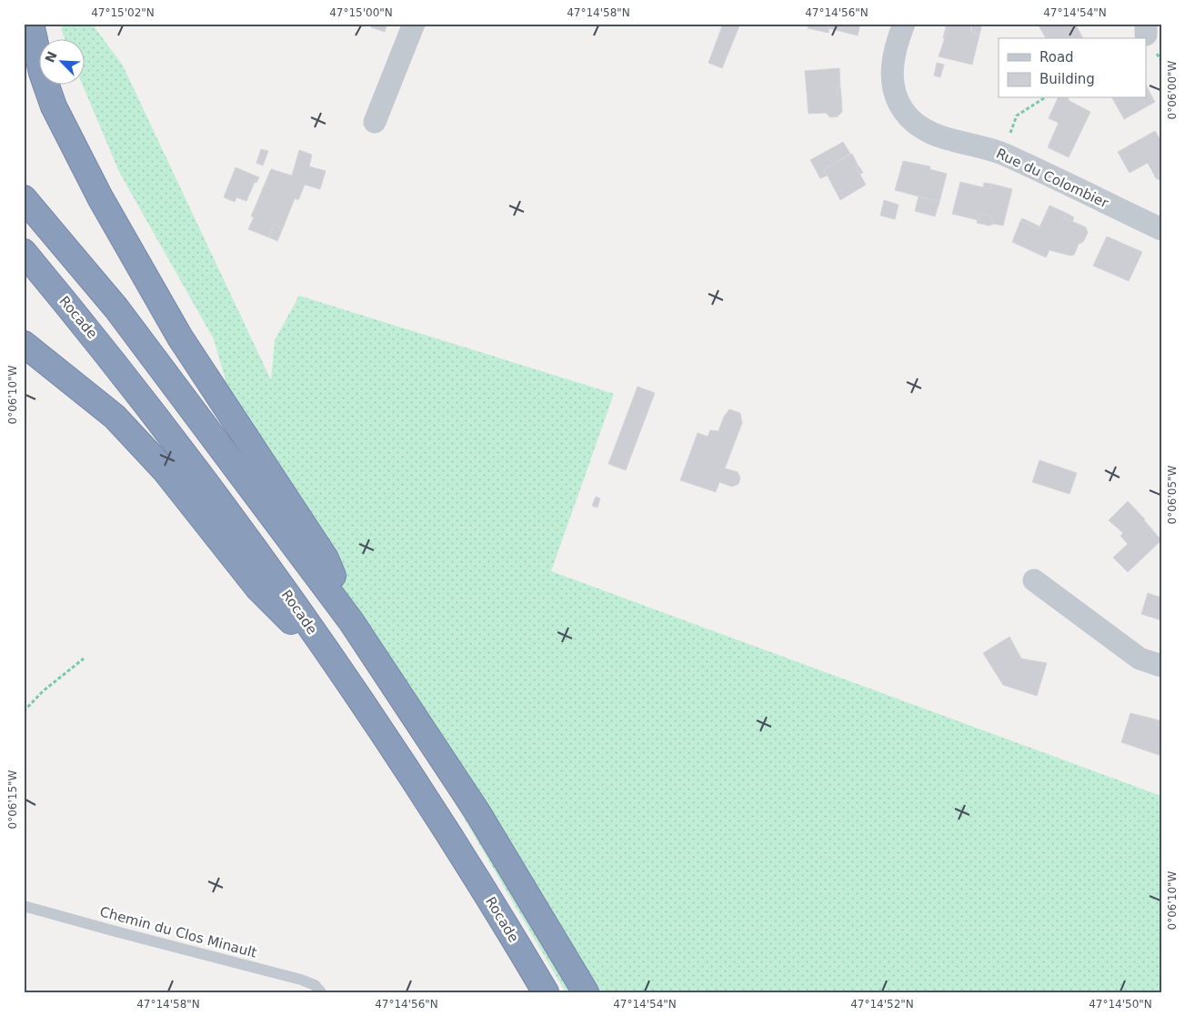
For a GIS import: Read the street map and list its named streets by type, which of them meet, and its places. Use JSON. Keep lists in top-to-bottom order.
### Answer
{
  "streets": {
    "highway": ["Rocade"],
    "street": ["Rue du Colombier"],
    "lane": ["Chemin du Clos Minault"]
  },
  "legend": ["Road", "Building"],
  "north": "top left",
  "coordinates": [
    "47°15'02\"N",
    "47°15'00\"N",
    "47°14'58\"N",
    "47°14'56\"N",
    "47°14'54\"N",
    "0°06'00\"W",
    "0°06'10\"W",
    "0°06'05\"W",
    "0°06'15\"W",
    "47°14'52\"N",
    "47°14'50\"N"
  ]
}
